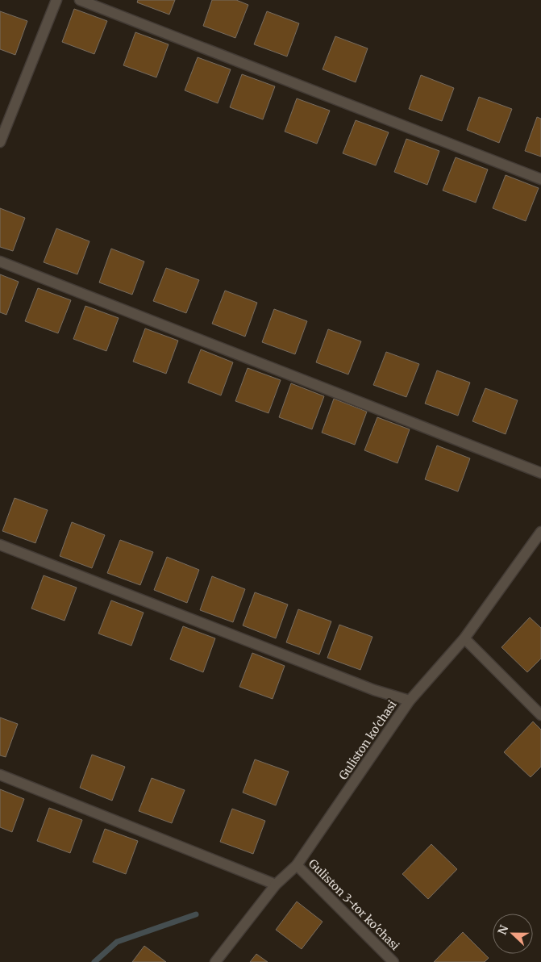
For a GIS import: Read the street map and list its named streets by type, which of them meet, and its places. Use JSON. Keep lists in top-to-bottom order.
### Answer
{
  "streets": {
    "street": ["Guliston ko'chasi", "Guliston 3-tor ko'chasi"]
  },
  "crossings": [
    ["Guliston ko'chasi", "Guliston 3-tor ko'chasi"]
  ],
  "north": "left"
}
